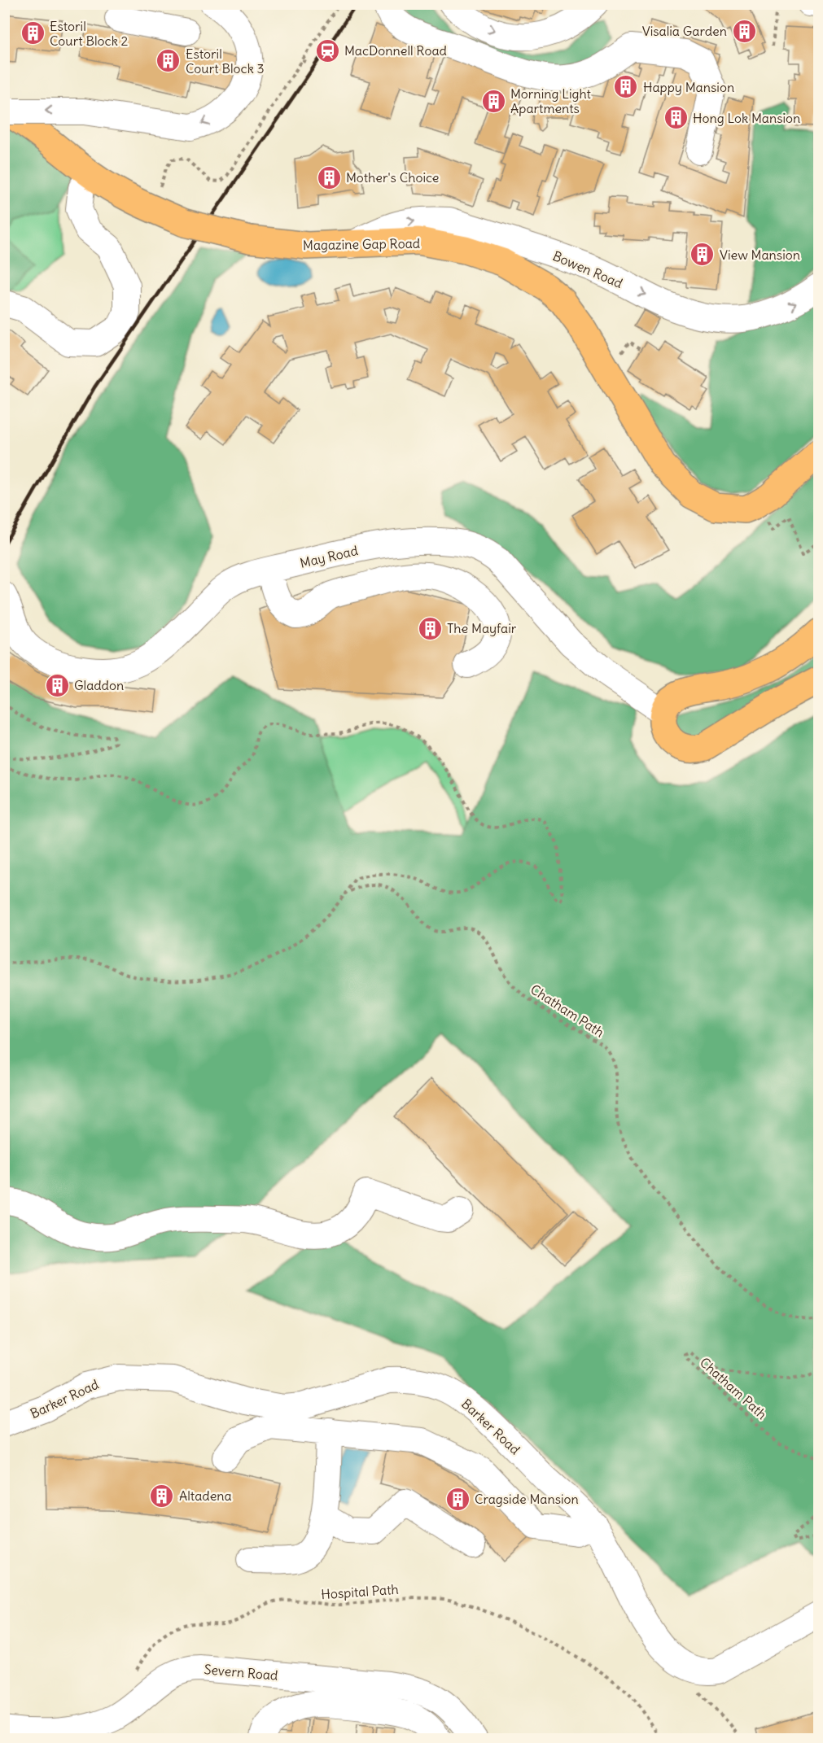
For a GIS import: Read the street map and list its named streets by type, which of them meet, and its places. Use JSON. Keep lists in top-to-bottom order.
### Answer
{
  "streets": {
    "main road": ["Magazine Gap Road"],
    "street": [
      "Bowen Road",
      "May Road",
      "Barker Road",
      "Severn Road"
    ],
    "path": ["Chatham Path", "Hospital Path"]
  },
  "crossings": [
    ["Magazine Gap Road", "Bowen Road"]
  ],
  "one_way": ["Bowen Road"],
  "places": {
    "building": [
      "Visalia Garden",
      "Estoril Court Block 2",
      "Estoril Court Block 3",
      "Happy Mansion",
      "Morning Light Apartments",
      "Hong Lok Mansion",
      "Mother's Choice",
      "View Mansion",
      "The Mayfair",
      "Gladdon",
      "Altadena",
      "Cragside Mansion"
    ],
    "station": ["MacDonnell Road"]
  }
}
